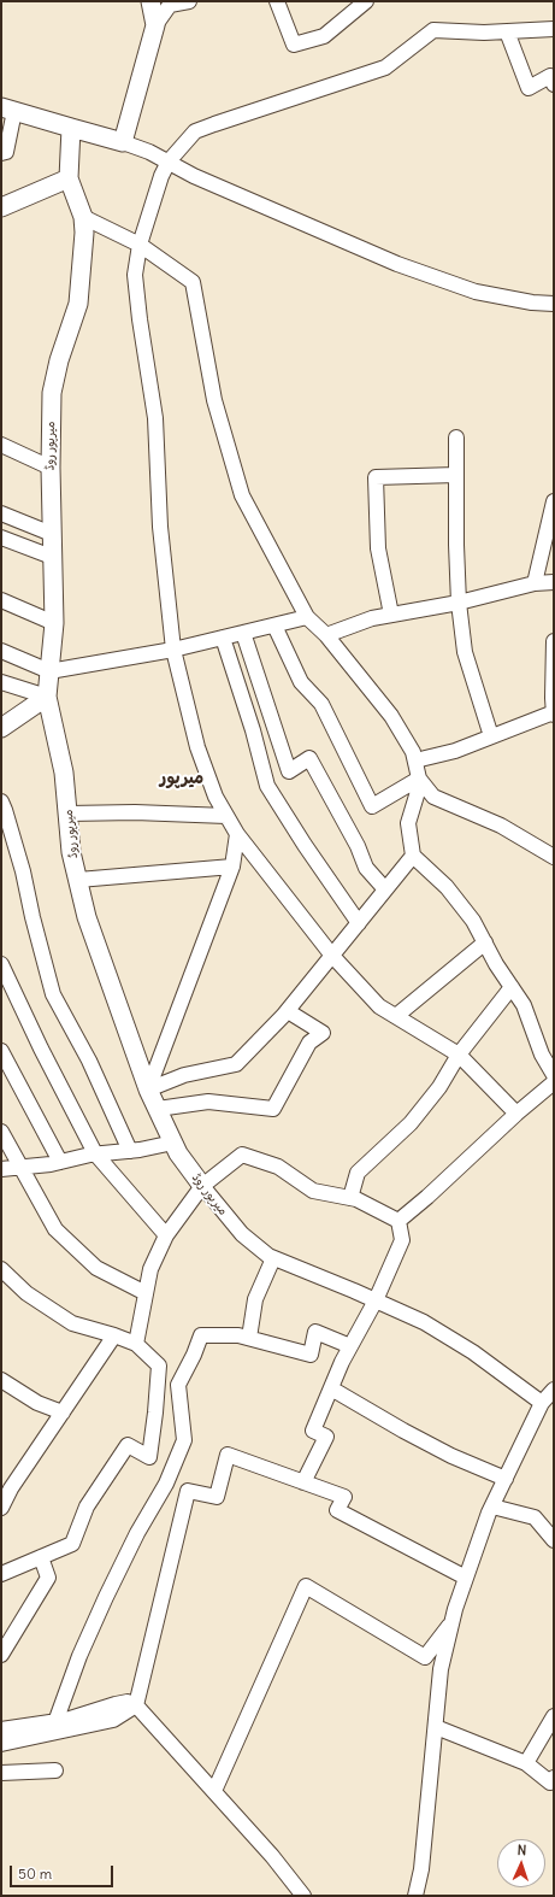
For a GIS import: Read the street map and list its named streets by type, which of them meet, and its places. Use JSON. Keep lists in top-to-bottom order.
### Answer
{
  "streets": {
    "street": ["میرپور روڈ"]
  },
  "districts": ["میرپور"],
  "scale_bar": "50 m",
  "north": "top"
}
